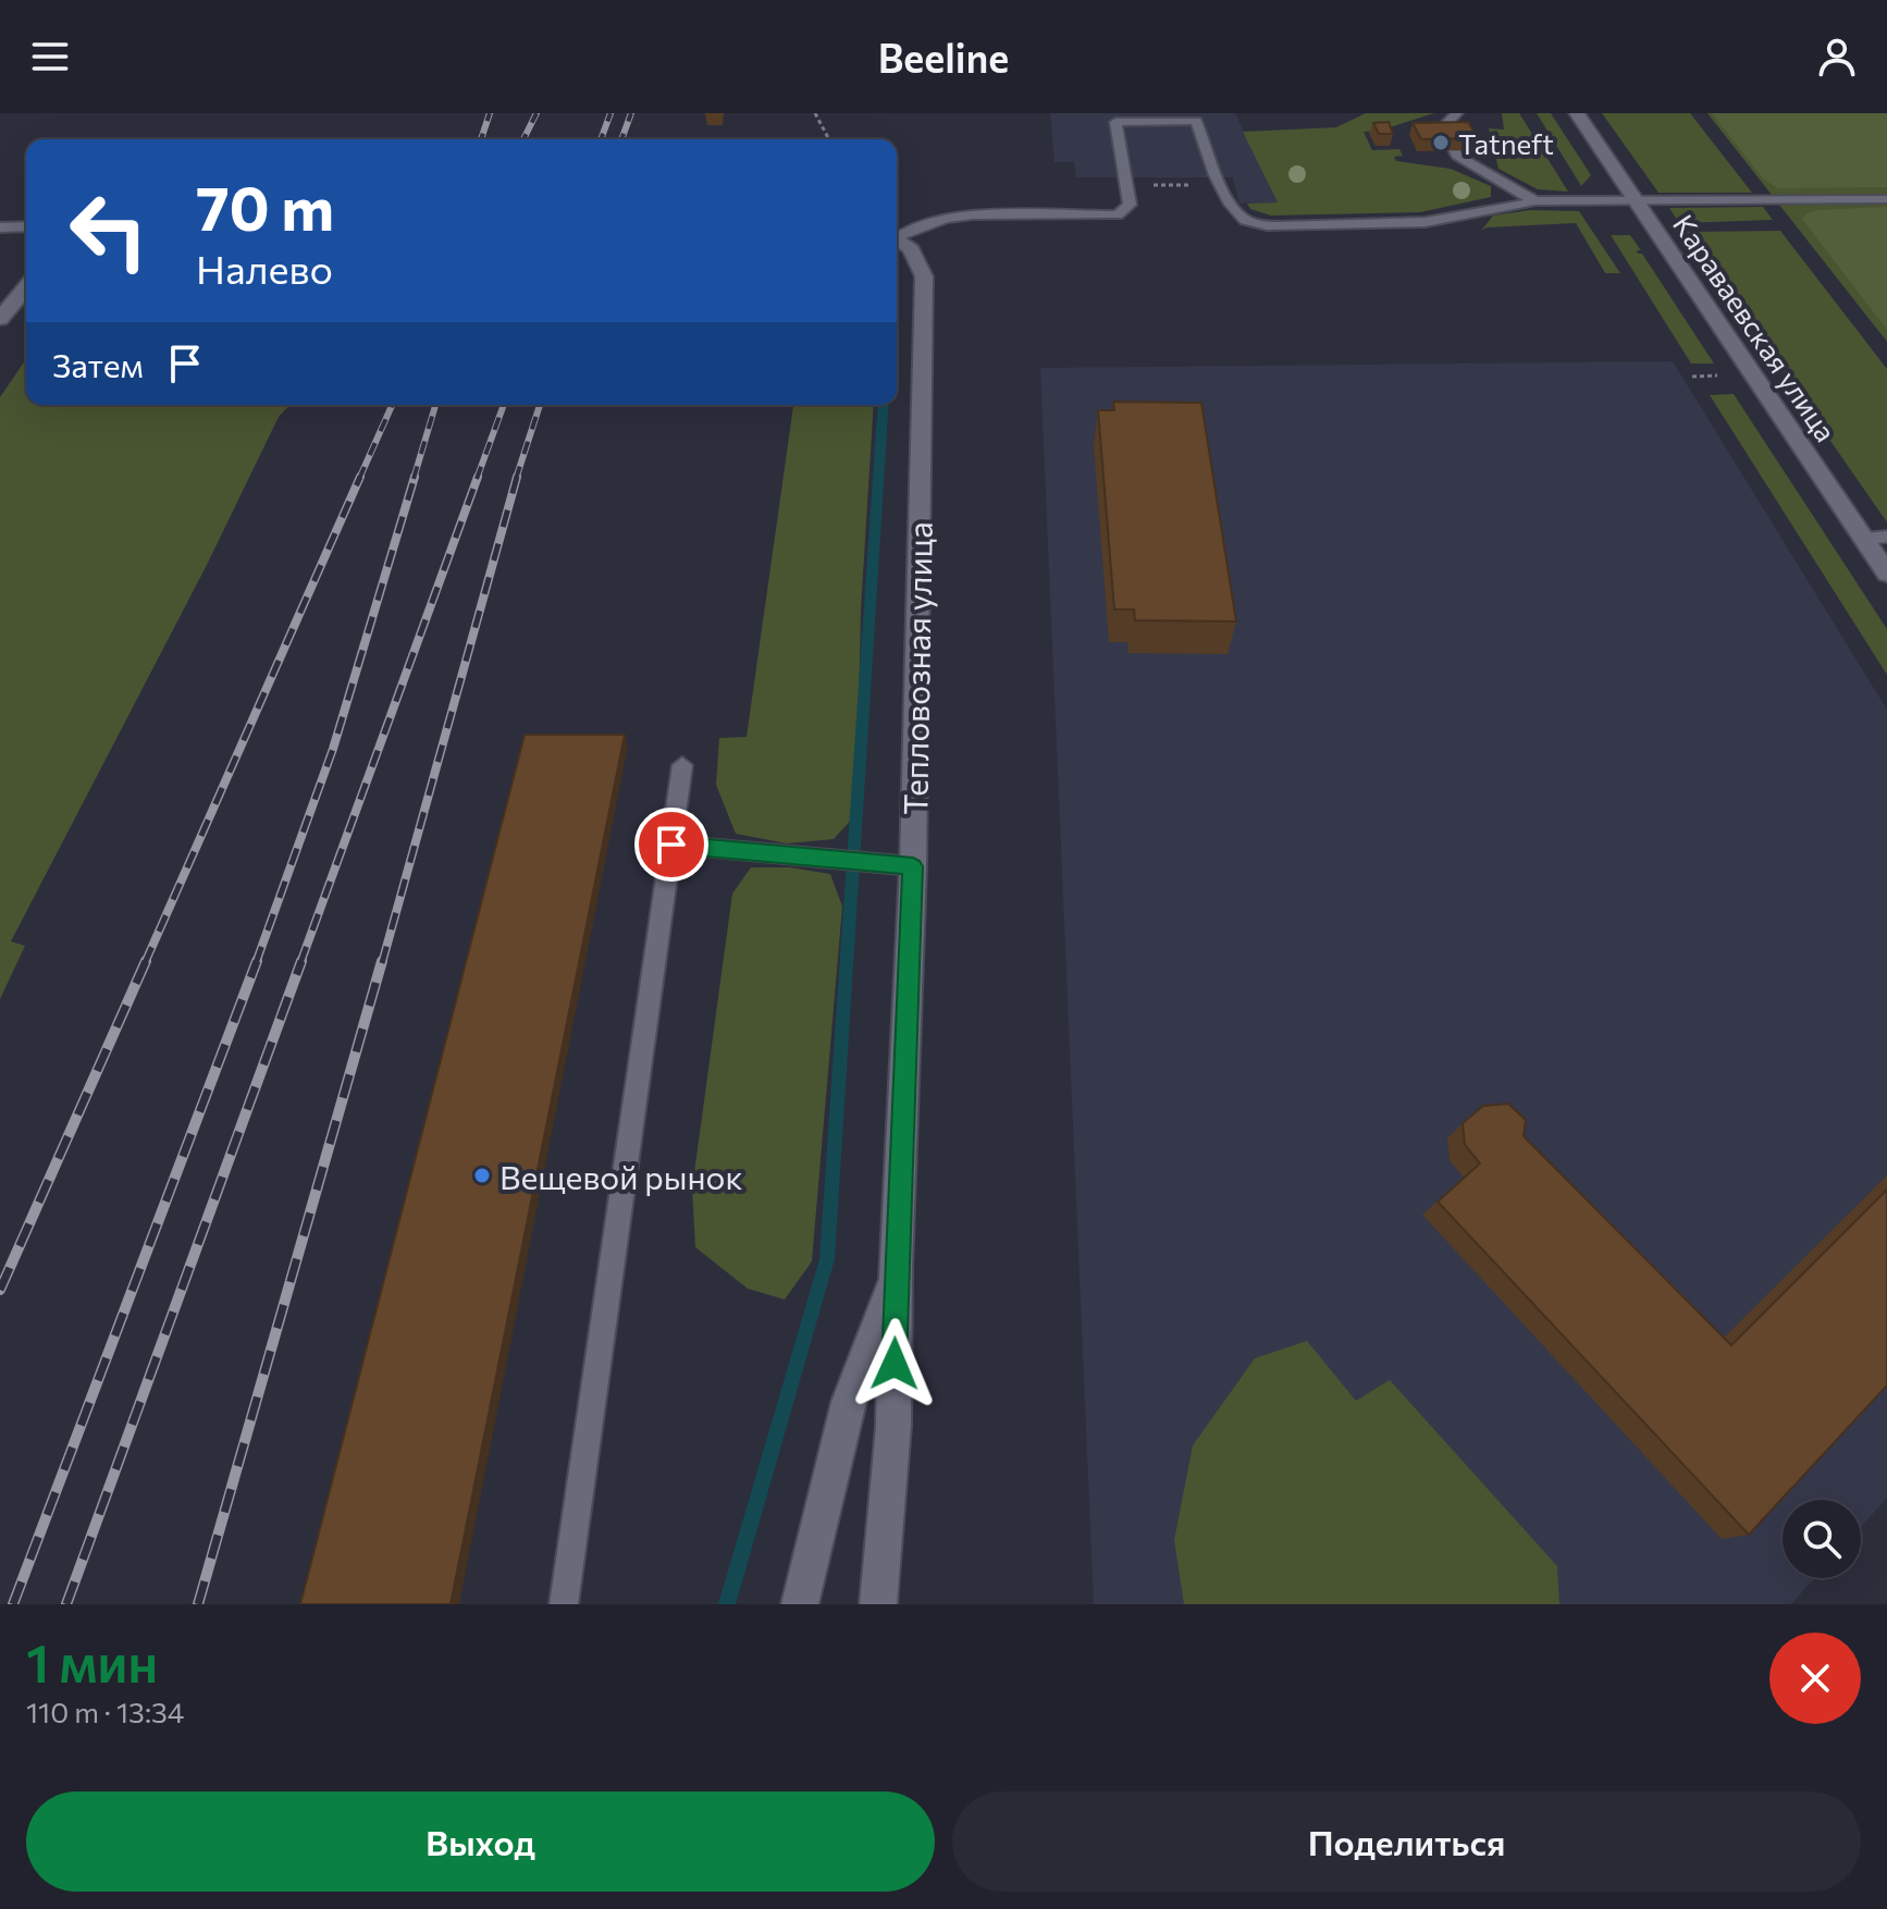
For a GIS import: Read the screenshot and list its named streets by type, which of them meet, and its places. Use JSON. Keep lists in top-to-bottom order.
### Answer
{
  "streets": {
    "street": ["Караваевская улица", "Тепловозная улица"]
  },
  "places": ["Tatneft", "Вещевой рынок"],
  "page": {
    "header": "Beeline",
    "turn": ["70 m", "Налево"],
    "then": "Затем",
    "heading": ["1 мин", "110 m · 13:34"],
    "buttons": ["Выход", "Поделиться"]
  }
}
